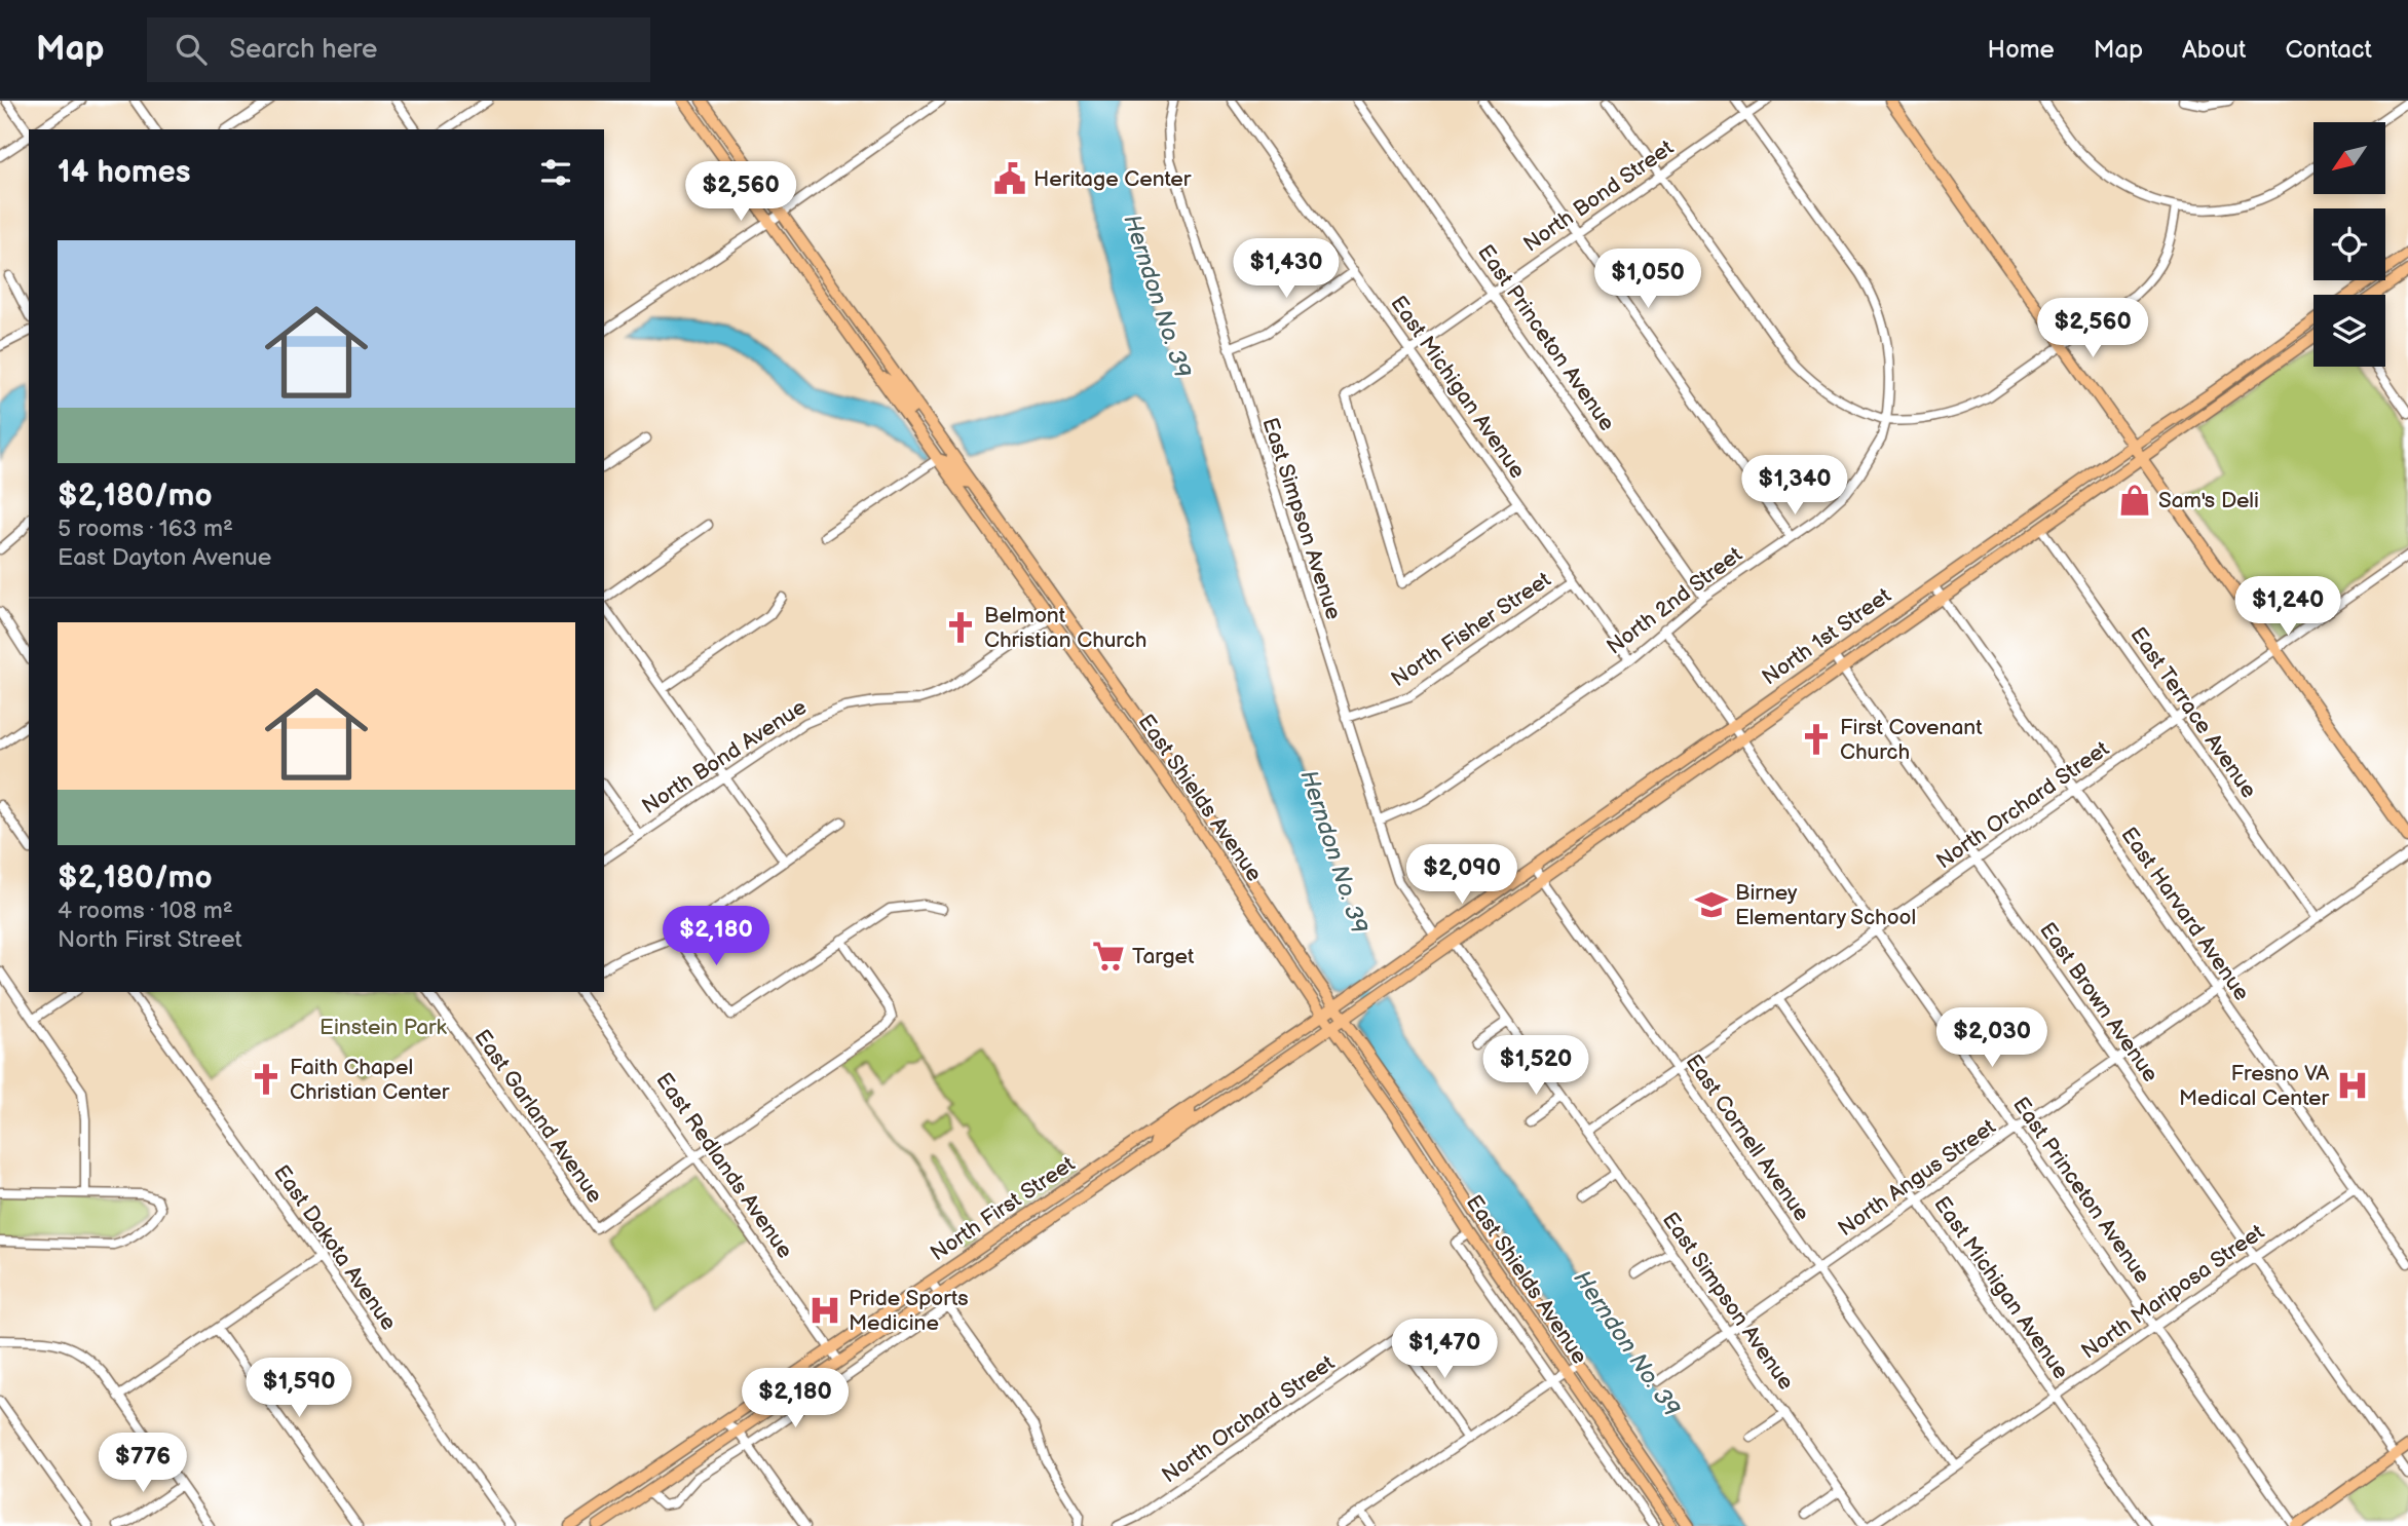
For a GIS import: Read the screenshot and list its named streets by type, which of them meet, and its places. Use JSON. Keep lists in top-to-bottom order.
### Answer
{
  "streets": {
    "main road": ["North 1st Street", "East Shields Avenue", "North First Street"],
    "street": [
      "North Bond Street",
      "East Princeton Avenue",
      "East Michigan Avenue",
      "East Simpson Avenue",
      "North 2nd Street",
      "North Fisher Street",
      "East Terrace Avenue",
      "North Bond Avenue",
      "North Orchard Street",
      "East Harvard Avenue",
      "East Brown Avenue",
      "East Garland Avenue",
      "East Cornell Avenue",
      "East Redlands Avenue",
      "North Angus Street",
      "East Dakota Avenue",
      "North Mariposa Street"
    ]
  },
  "crossings": [
    ["North Bond Street", "East Princeton Avenue"],
    ["North Bond Street", "East Michigan Avenue"],
    ["East Princeton Avenue", "North 2nd Street"],
    ["East Princeton Avenue", "North 1st Street"],
    ["East Princeton Avenue", "North Orchard Street"],
    ["East Princeton Avenue", "North Angus Street"],
    ["East Princeton Avenue", "North Mariposa Street"],
    ["East Michigan Avenue", "North 2nd Street"],
    ["East Michigan Avenue", "North Fisher Street"],
    ["East Michigan Avenue", "North Orchard Street"],
    ["East Michigan Avenue", "North Angus Street"],
    ["East Michigan Avenue", "North Mariposa Street"],
    ["East Simpson Avenue", "North 2nd Street"],
    ["East Simpson Avenue", "North Fisher Street"],
    ["East Simpson Avenue", "North 1st Street"],
    ["East Simpson Avenue", "North Orchard Street"],
    ["East Simpson Avenue", "North Angus Street"],
    ["East Simpson Avenue", "North Mariposa Street"],
    ["North 1st Street", "East Terrace Avenue"],
    ["North 1st Street", "East Harvard Avenue"],
    ["North 1st Street", "East Brown Avenue"],
    ["North 1st Street", "East Cornell Avenue"],
    ["North 1st Street", "North First Street"],
    ["East Terrace Avenue", "North Orchard Street"],
    ["East Terrace Avenue", "North Angus Street"],
    ["North Bond Avenue", "East Shields Avenue"],
    ["East Shields Avenue", "North First Street"],
    ["North Orchard Street", "East Harvard Avenue"],
    ["North Orchard Street", "East Brown Avenue"],
    ["North Orchard Street", "East Cornell Avenue"],
    ["East Harvard Avenue", "North Angus Street"],
    ["East Harvard Avenue", "North Mariposa Street"],
    ["East Brown Avenue", "North Angus Street"],
    ["East Brown Avenue", "North Mariposa Street"],
    ["East Garland Avenue", "East Redlands Avenue"],
    ["East Cornell Avenue", "North Angus Street"],
    ["East Cornell Avenue", "North Mariposa Street"],
    ["East Redlands Avenue", "North First Street"]
  ],
  "water": ["Herndon No. 39"],
  "parks": ["Einstein Park"],
  "places": {
    "public building": ["Heritage Center"],
    "shop": ["Sam's Deli"],
    "church": ["Belmont Christian Church", "First Covenant Church", "Faith Chapel Christian Center"],
    "school or university": ["Birney Elementary School"],
    "supermarket": ["Target"],
    "hospital": ["Fresno VA Medical Center", "Pride Sports Medicine"]
  },
  "north": "bottom left",
  "page": {
    "header": "Map",
    "search": "Search here",
    "nav": [
      "Home",
      "Map",
      "About",
      "Contact"
    ],
    "heading": "14 homes",
    "price": [
      "$2,560",
      "$1,430",
      "$1,050",
      "$2,560",
      "$1,340",
      "$1,240",
      "$2,090",
      "$2,180",
      "$2,030",
      "$1,520",
      "$1,470",
      "$1,590",
      "$2,180",
      "$776"
    ],
    "list": [
      {
        "name": "$2,180/mo",
        "note": "5 rooms · 163 m² · East Dayton Avenue"
      },
      {
        "name": "$2,180/mo",
        "note": "4 rooms · 108 m² · North First Street"
      }
    ]
  }
}
